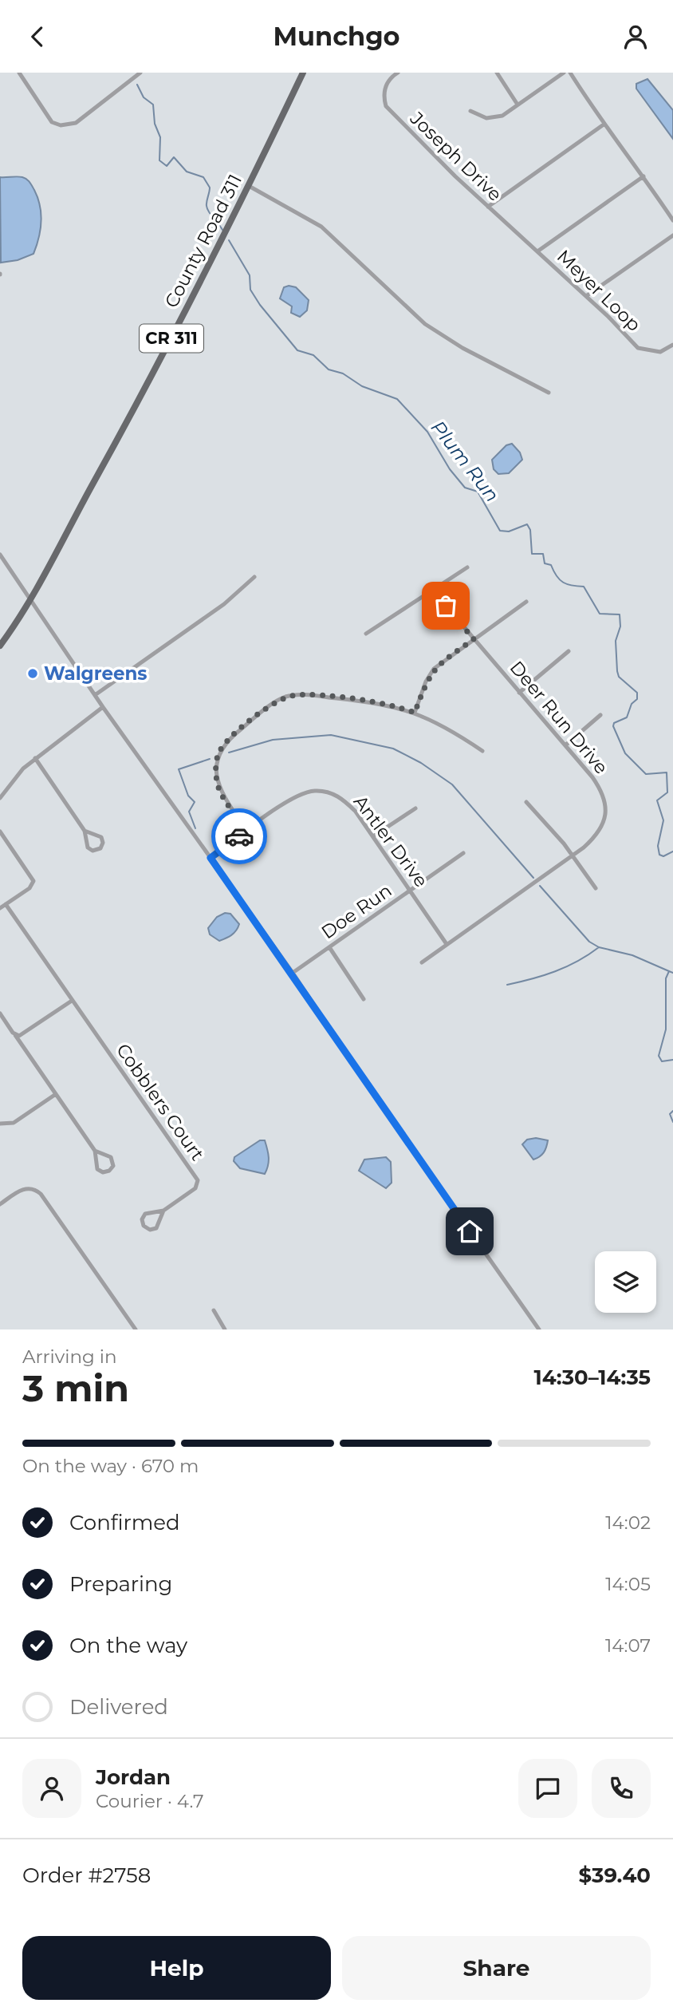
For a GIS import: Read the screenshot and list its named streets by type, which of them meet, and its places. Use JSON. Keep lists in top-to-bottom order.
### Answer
{
  "streets": {
    "main road": ["County Road 311", "CR 311"],
    "street": [
      "Joseph Drive",
      "Meyer Loop",
      "Deer Run Drive",
      "Antler Drive",
      "Doe Run",
      "Cobblers Court"
    ]
  },
  "crossings": [
    ["Joseph Drive", "Meyer Loop"],
    ["Deer Run Drive", "Antler Drive"],
    ["Antler Drive", "Doe Run"]
  ],
  "water": ["Plum Run"],
  "places": ["Walgreens"],
  "page": {
    "header": "Munchgo",
    "heading": ["3 min", "Arriving in", "14:30–14:35"],
    "panel": [
      "Jordan",
      "Courier · 4.7",
      "Order #2758",
      "$39.40"
    ],
    "bar": "On the way · 670 m",
    "list": [
      ["Confirmed", "14:02"],
      ["Preparing", "14:05"],
      ["On the way", "14:07"],
      "Delivered"
    ],
    "buttons": ["Help", "Share"]
  }
}
